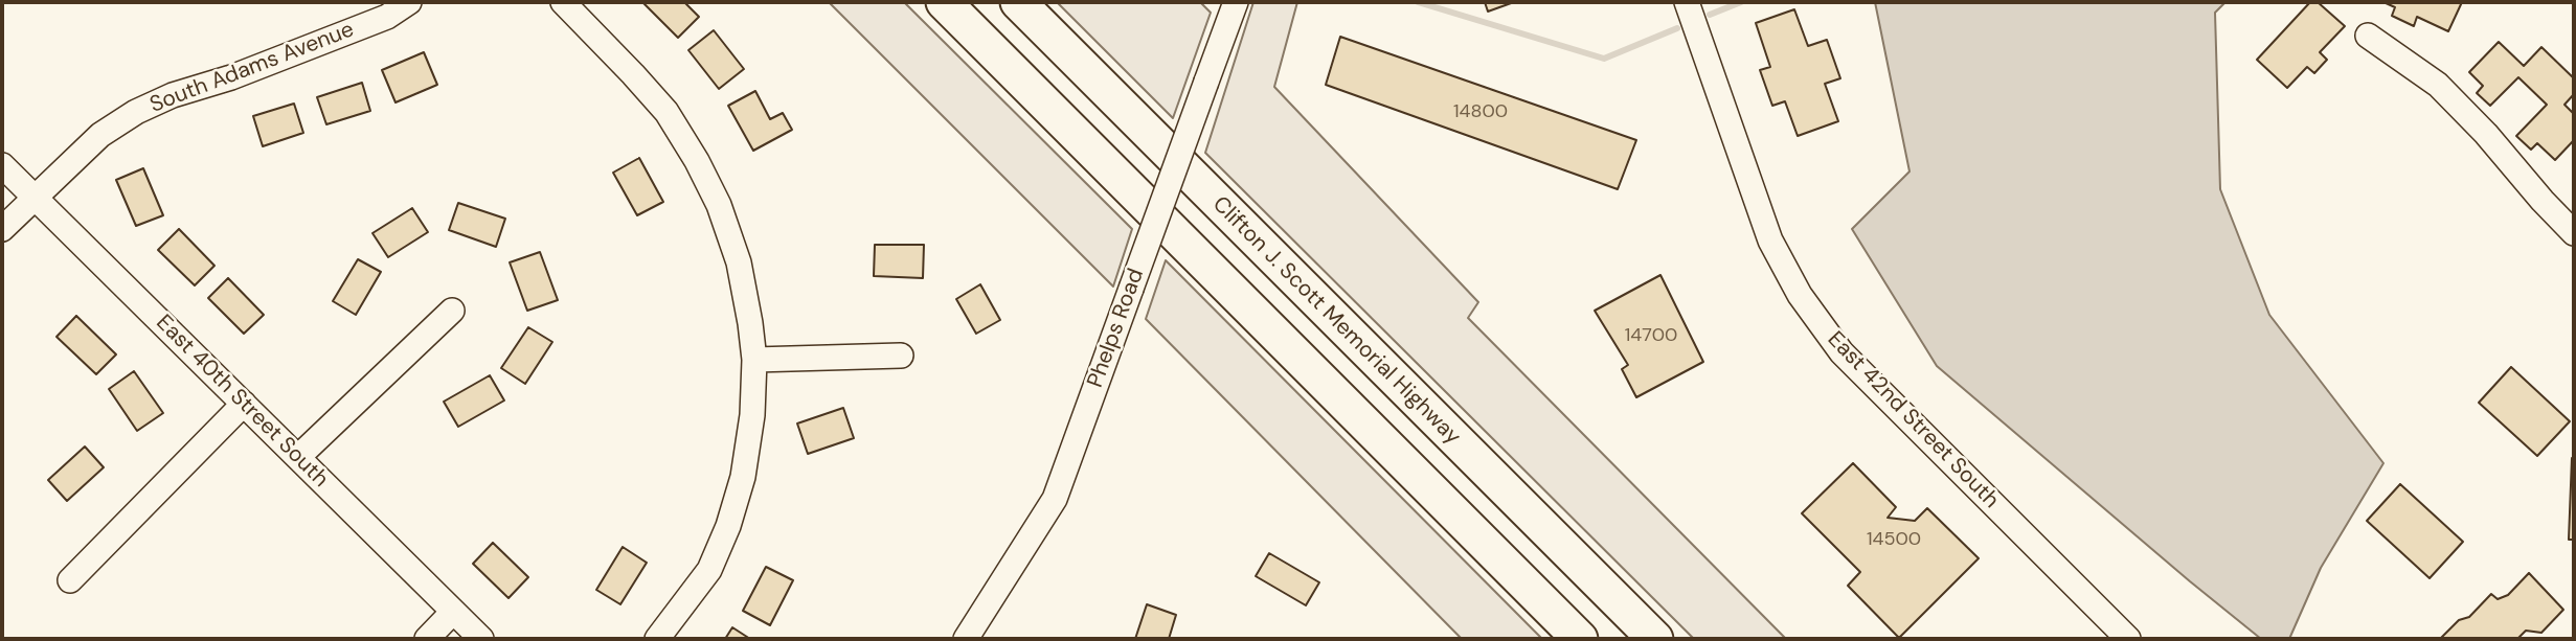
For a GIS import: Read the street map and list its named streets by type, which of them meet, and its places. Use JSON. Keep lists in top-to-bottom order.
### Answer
{
  "streets": {
    "highway": ["Clifton J. Scott Memorial Highway"],
    "street": [
      "South Adams Avenue",
      "Phelps Road",
      "East 40th Street South",
      "East 42nd Street South"
    ]
  },
  "crossings": [
    ["South Adams Avenue", "East 40th Street South"]
  ],
  "house_numbers": ["14800", "14700", "14500"]
}
